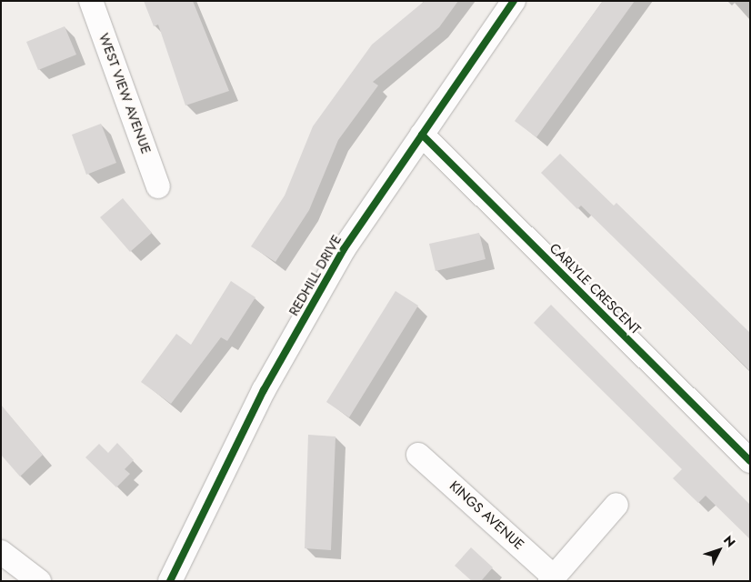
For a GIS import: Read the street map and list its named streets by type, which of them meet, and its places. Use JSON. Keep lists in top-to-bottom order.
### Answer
{
  "streets": {
    "street": [
      "WEST VIEW AVENUE",
      "REDHILL DRIVE",
      "CARLYLE CRESCENT",
      "KINGS AVENUE"
    ]
  },
  "crossings": [
    ["REDHILL DRIVE", "CARLYLE CRESCENT"]
  ],
  "north": "top right"
}
